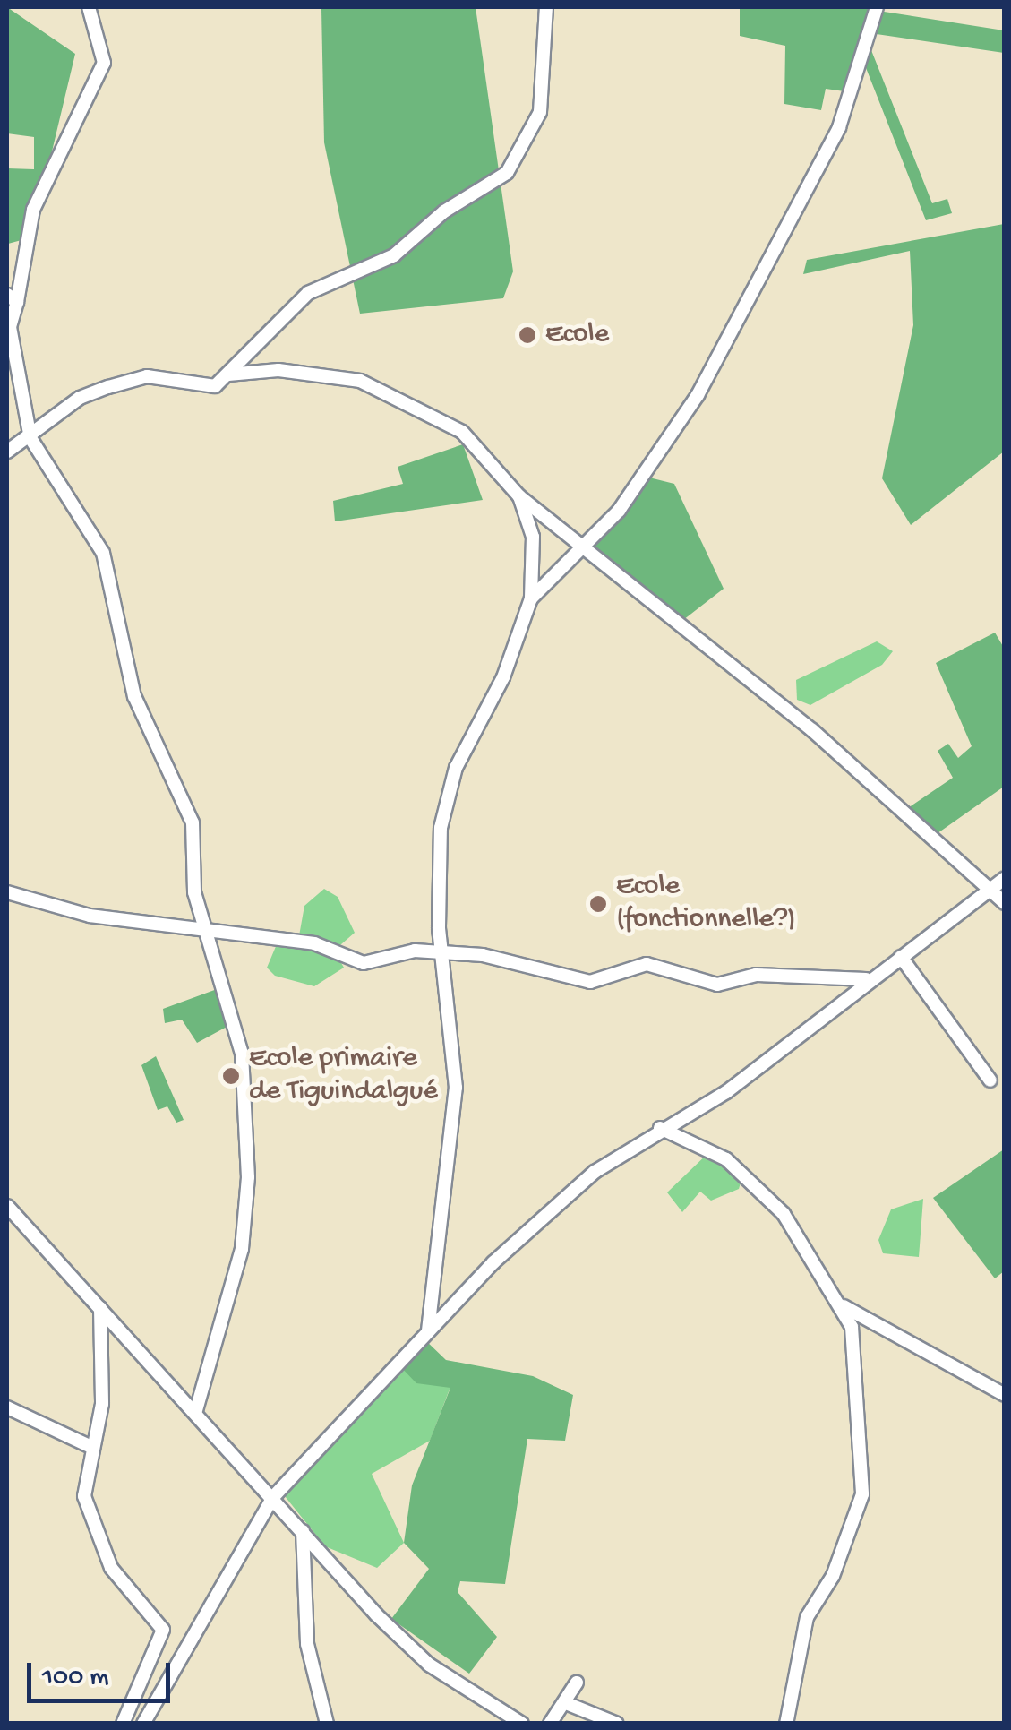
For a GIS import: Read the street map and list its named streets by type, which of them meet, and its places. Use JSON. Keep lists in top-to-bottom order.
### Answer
{
  "places": ["Ecole", "Ecole (fonctionnelle?)", "Ecole primaire de Tiguindalgué"],
  "scale_bar": "100 m"
}
